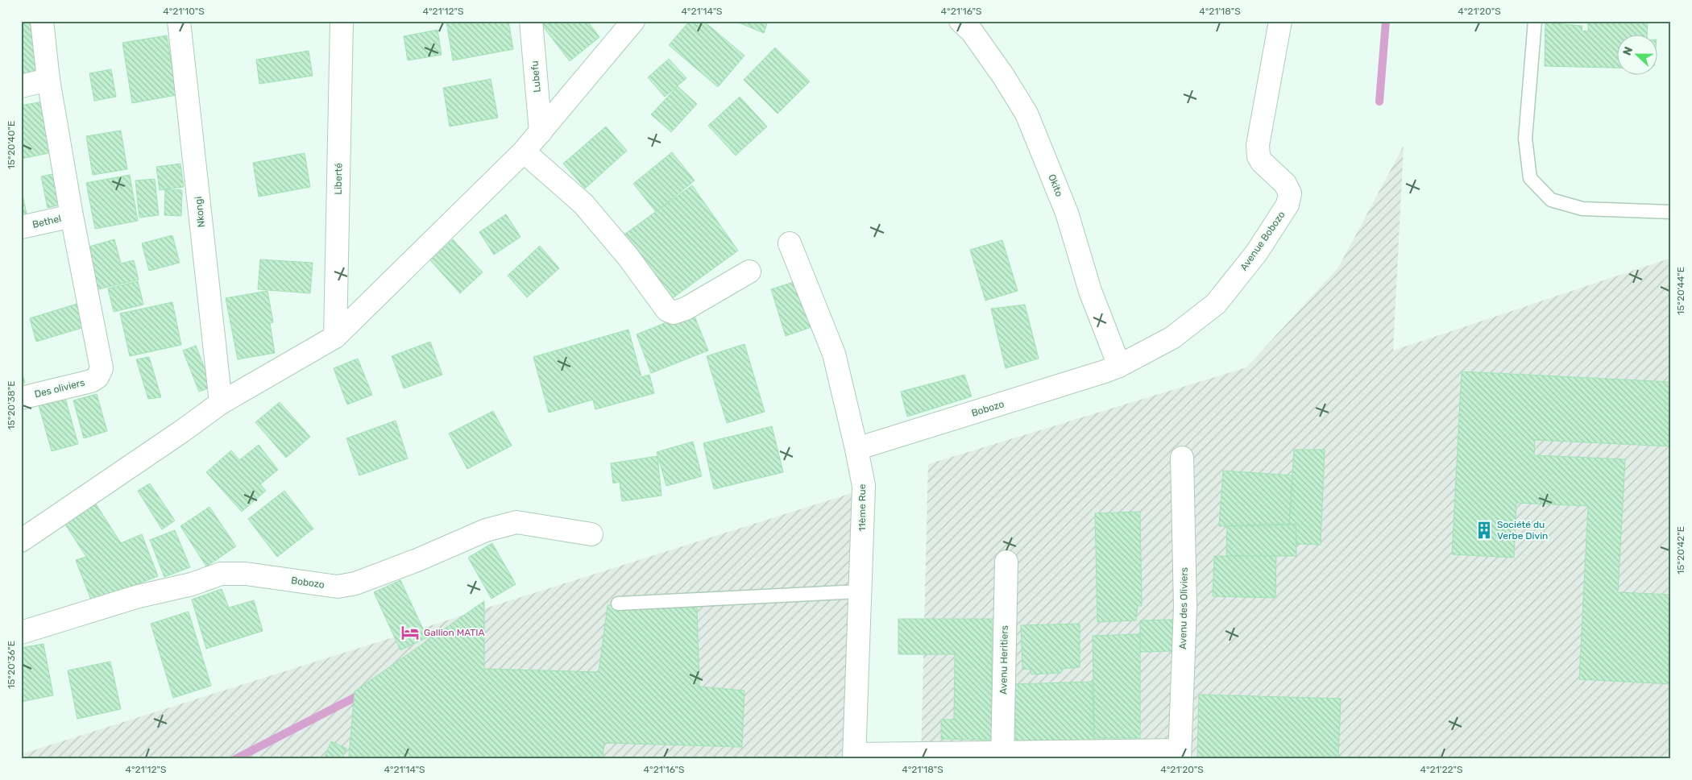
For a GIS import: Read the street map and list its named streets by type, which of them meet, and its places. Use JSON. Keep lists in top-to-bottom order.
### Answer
{
  "streets": {
    "street": [
      "Lubefu",
      "Liberté",
      "Okito",
      "Nkongi",
      "Bethel",
      "Avenue Bobozo",
      "Des oliviers",
      "Bobozo",
      "11ème Rue",
      "Avenu des Oliviers",
      "Avenu Heritiers"
    ]
  },
  "crossings": [
    ["Okito", "Avenue Bobozo"],
    ["Okito", "Bobozo"],
    ["Bethel", "Des oliviers"],
    ["Avenue Bobozo", "Bobozo"],
    ["Bobozo", "11ème Rue"]
  ],
  "places": {
    "building": ["Société du Verbe Divin"],
    "hotel": ["Gallion MATIA"]
  },
  "north": "left",
  "coordinates": [
    "4°21'10\"S",
    "4°21'12\"S",
    "4°21'14\"S",
    "4°21'16\"S",
    "4°21'18\"S",
    "4°21'20\"S",
    "15°20'40\"E",
    "15°20'44\"E",
    "15°20'38\"E",
    "15°20'42\"E",
    "15°20'36\"E",
    "4°21'22\"S"
  ]
}
